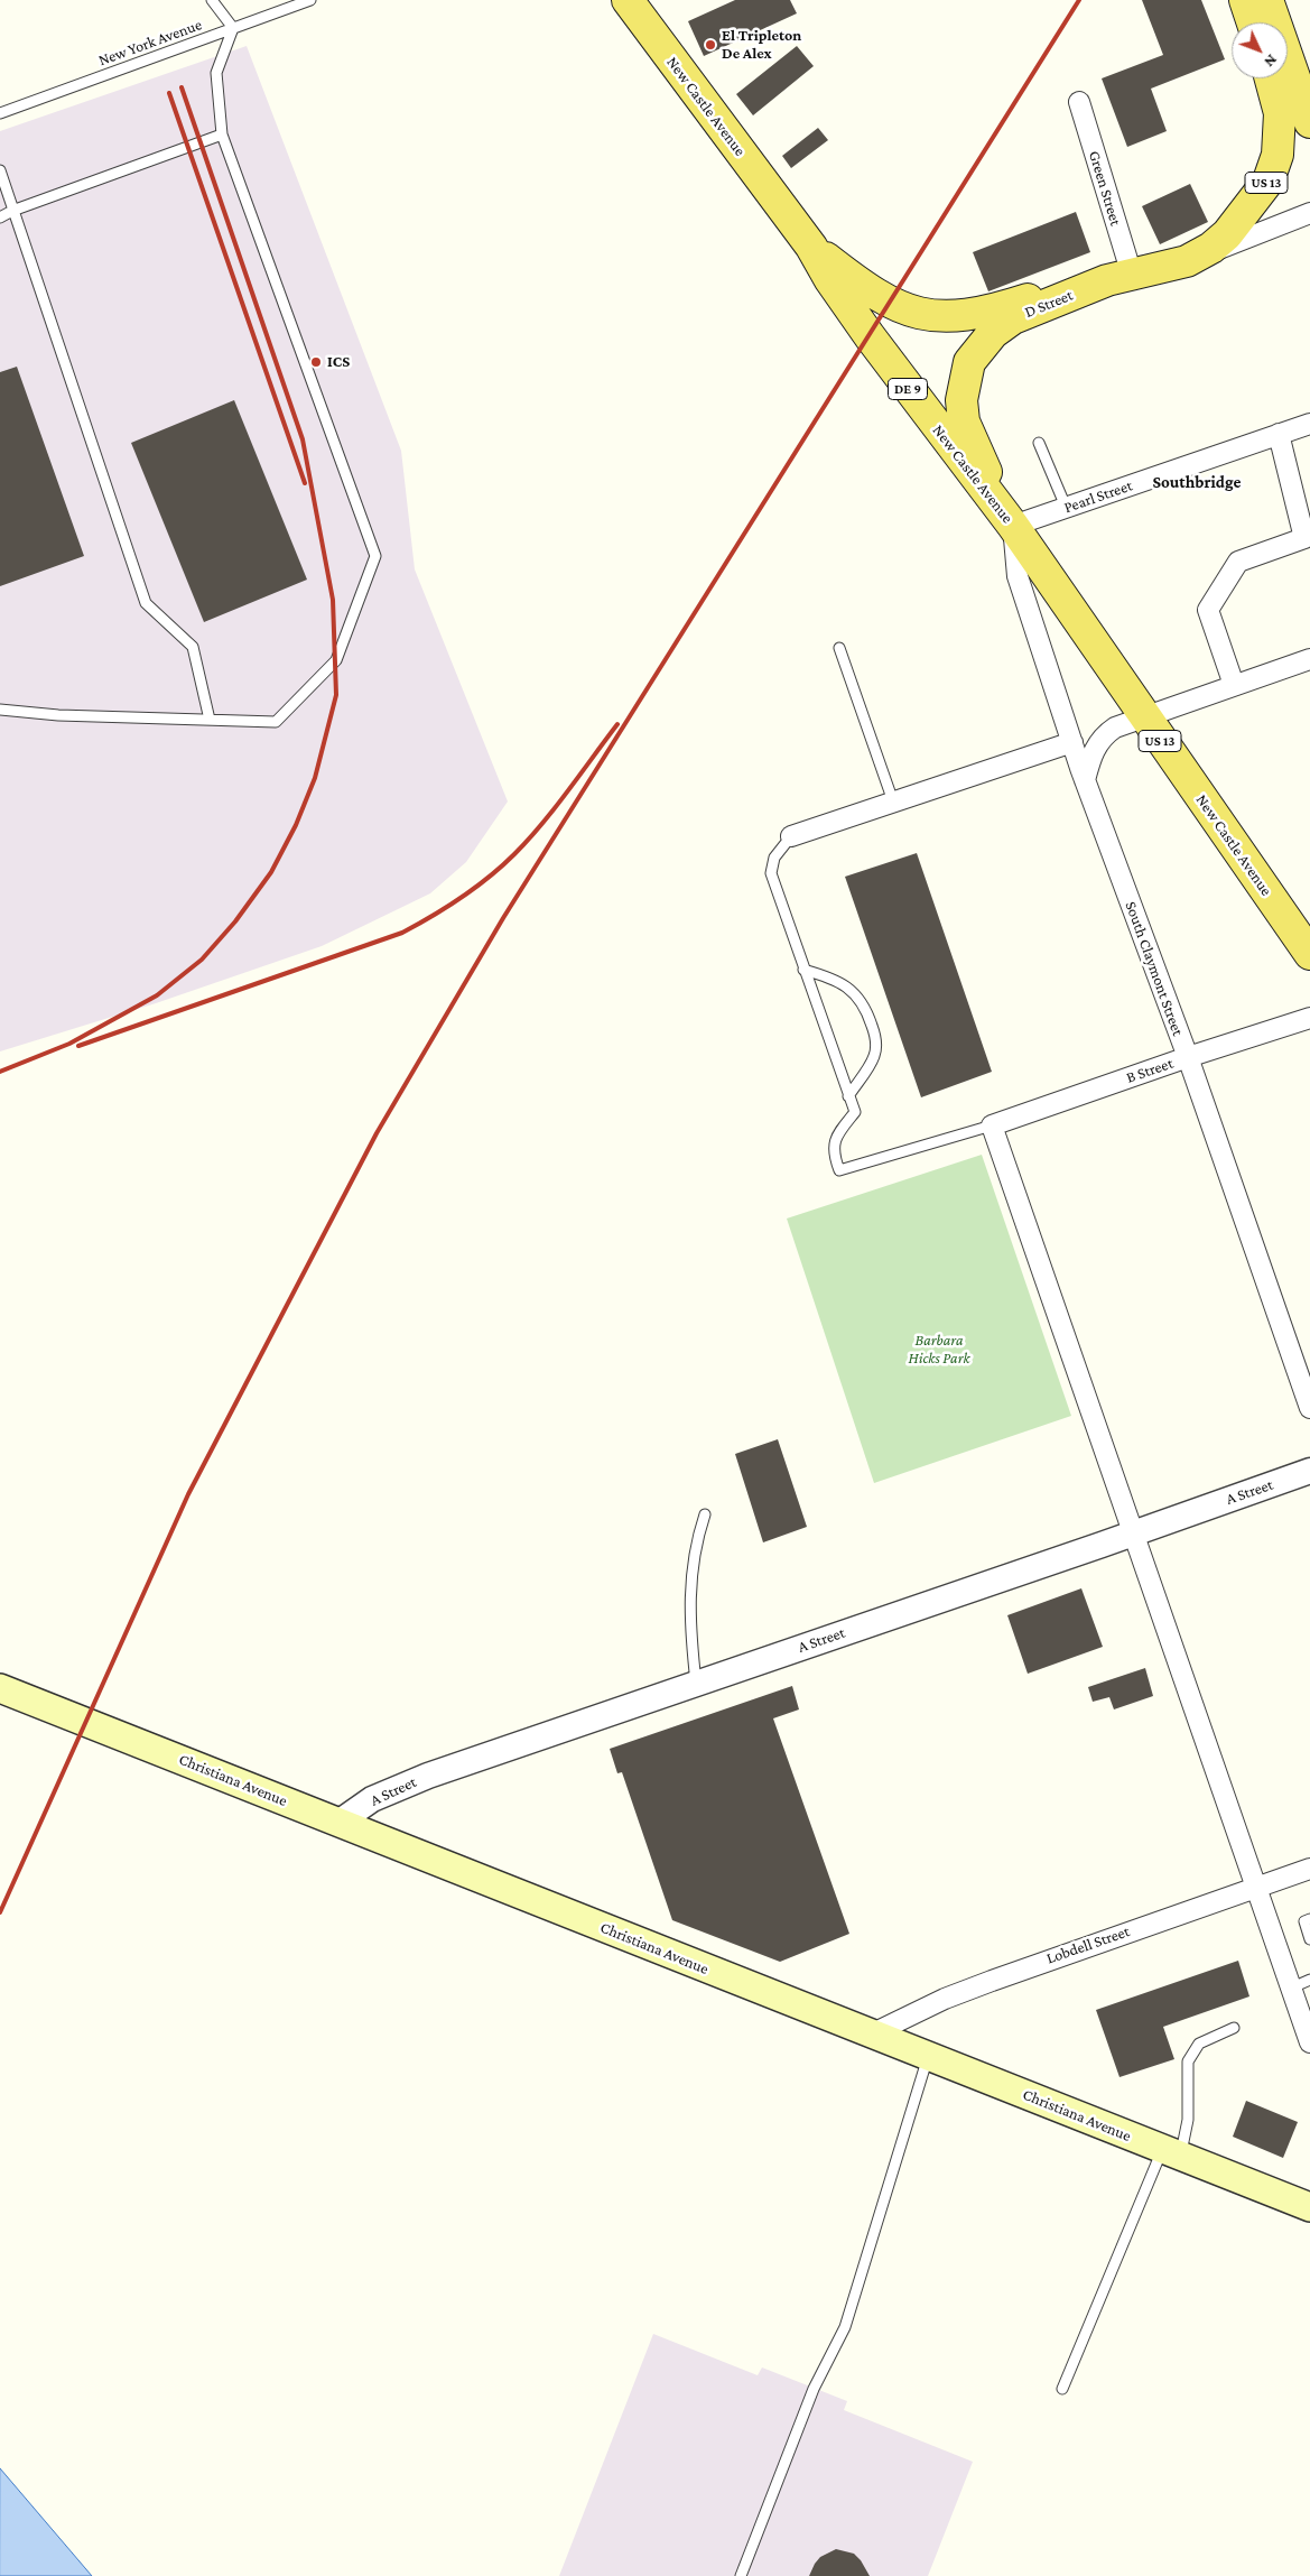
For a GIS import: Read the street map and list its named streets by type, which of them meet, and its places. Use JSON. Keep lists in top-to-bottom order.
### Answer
{
  "streets": {
    "main road": [
      "New Castle Avenue",
      "US 13",
      "D Street",
      "DE 9",
      "Christiana Avenue"
    ],
    "street": [
      "Green Street",
      "Pearl Street",
      "South Claymont Street",
      "B Street",
      "A Street",
      "Lobdell Street"
    ],
    "lane": ["New York Avenue"]
  },
  "crossings": [
    ["New Castle Avenue", "D Street"],
    ["New Castle Avenue", "Pearl Street"],
    ["New Castle Avenue", "South Claymont Street"],
    ["US 13", "D Street"],
    ["Green Street", "D Street"],
    ["D Street", "Pearl Street"],
    ["D Street", "South Claymont Street"],
    ["Pearl Street", "South Claymont Street"],
    ["South Claymont Street", "B Street"],
    ["A Street", "Christiana Avenue"],
    ["Christiana Avenue", "Lobdell Street"]
  ],
  "districts": ["Southbridge"],
  "parks": ["Barbara Hicks Park"],
  "places": ["El Tripleton De Alex", "ICS"],
  "north": "bottom right"
}
